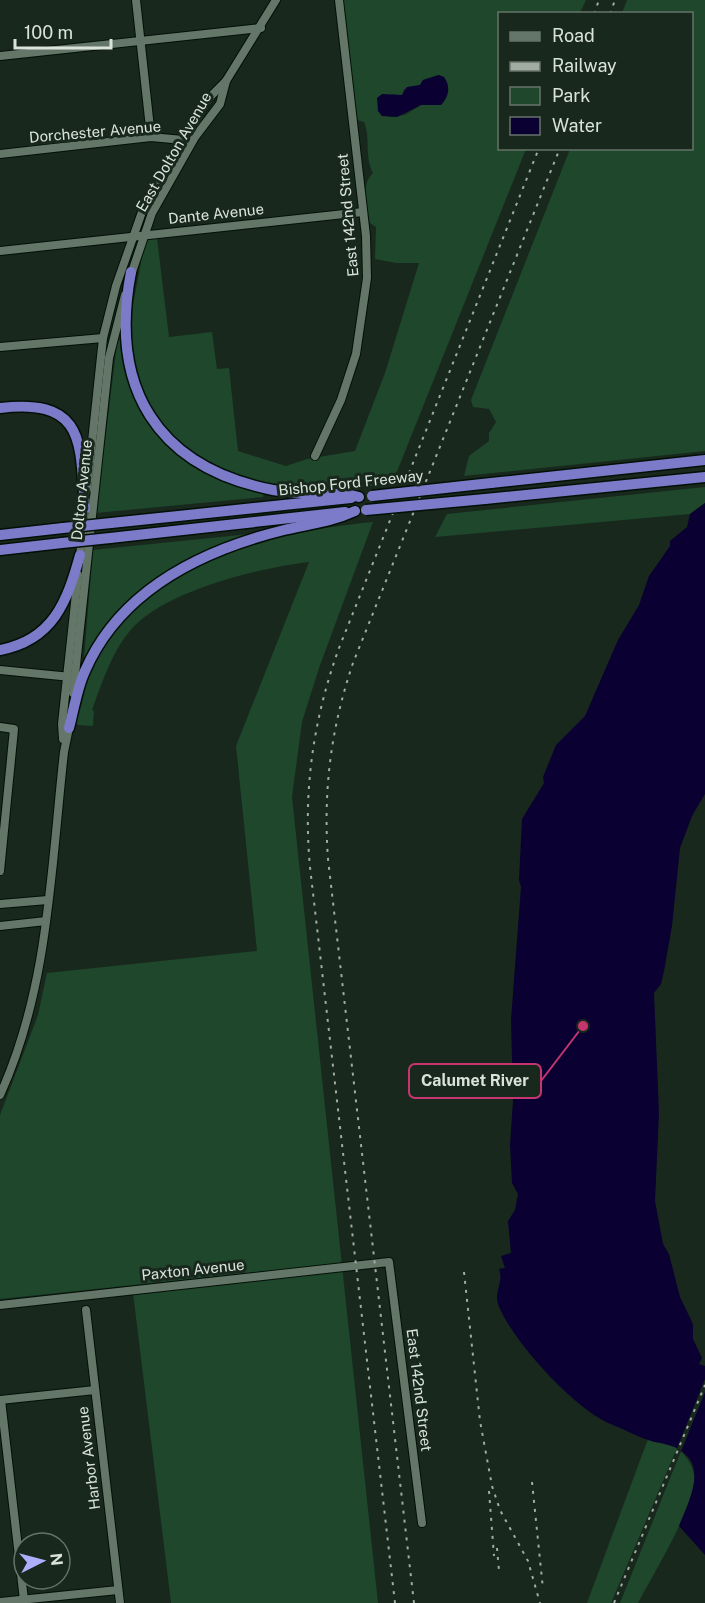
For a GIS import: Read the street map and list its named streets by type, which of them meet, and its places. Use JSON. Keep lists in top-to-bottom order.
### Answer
{
  "streets": {
    "highway": ["Bishop Ford Freeway"],
    "street": [
      "Dorchester Avenue",
      "East Dolton Avenue",
      "Dante Avenue",
      "East 142nd Street",
      "Dolton Avenue",
      "Paxton Avenue",
      "Harbor Avenue"
    ]
  },
  "crossings": [
    ["Dorchester Avenue", "East Dolton Avenue"],
    ["East Dolton Avenue", "Dante Avenue"],
    ["East Dolton Avenue", "Dolton Avenue"],
    ["Dante Avenue", "East 142nd Street"],
    ["Dante Avenue", "Dolton Avenue"],
    ["East 142nd Street", "Paxton Avenue"]
  ],
  "places": ["Calumet River"],
  "legend": [
    "Road",
    "Railway",
    "Park",
    "Water"
  ],
  "scale_bar": "100 m",
  "north": "right"
}
